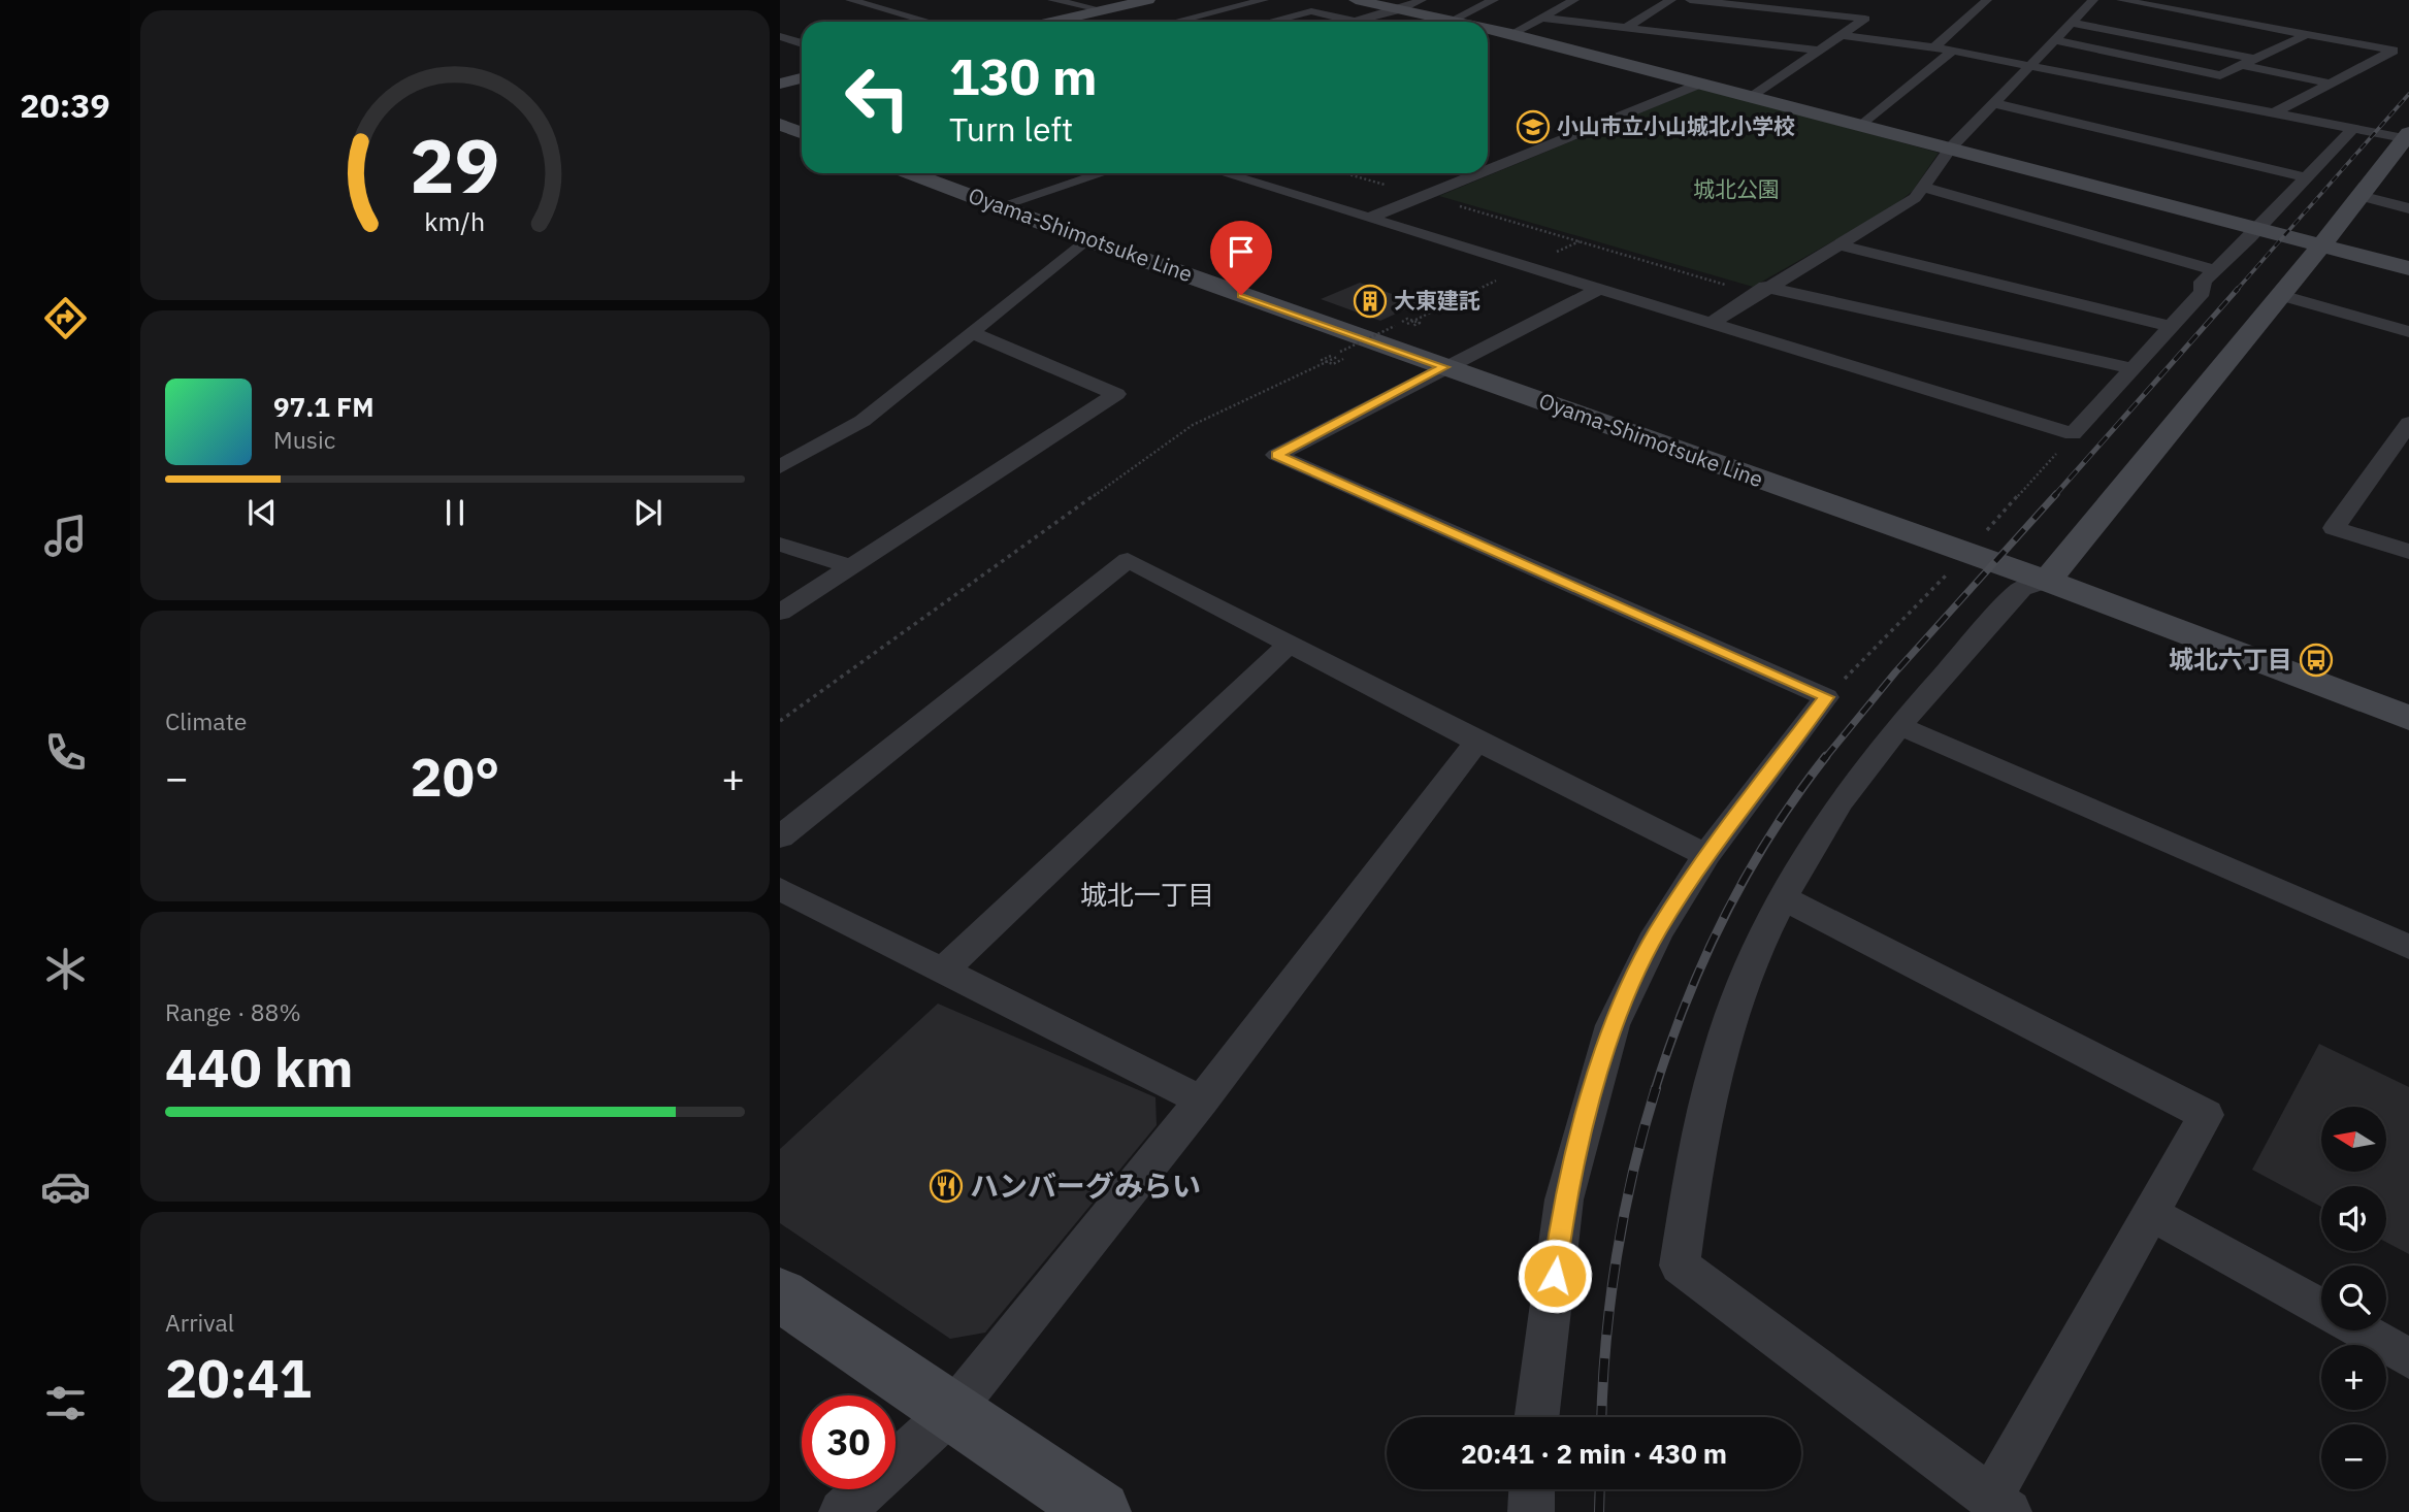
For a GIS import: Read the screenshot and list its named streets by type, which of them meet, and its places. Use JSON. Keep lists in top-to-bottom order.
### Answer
{
  "streets": {
    "street": ["Oyama-Shimotsuke Line"]
  },
  "districts": ["城北一丁目"],
  "parks": ["城北公園"],
  "places": {
    "school or university": ["小山市立小山城北小学校"],
    "building": ["大東建託"],
    "bus stop": ["城北六丁目"],
    "restaurant": ["ハンバーグみらい"]
  },
  "north": "left",
  "page": {
    "tabs": "20:39",
    "turn": ["130 m", "Turn left"],
    "song": ["97.1 FM", "Music"],
    "tile": [
      "Climate",
      ["Range · 88%", "440 km"],
      ["Arrival", "20:41"]
    ],
    "heat": ["−", "20°", "+"],
    "map_buttons": ["+", "−"],
    "limit": "30",
    "trip": "20:41 · 2 min · 430 m",
    "gauge": ["29", "km/h"]
  }
}
